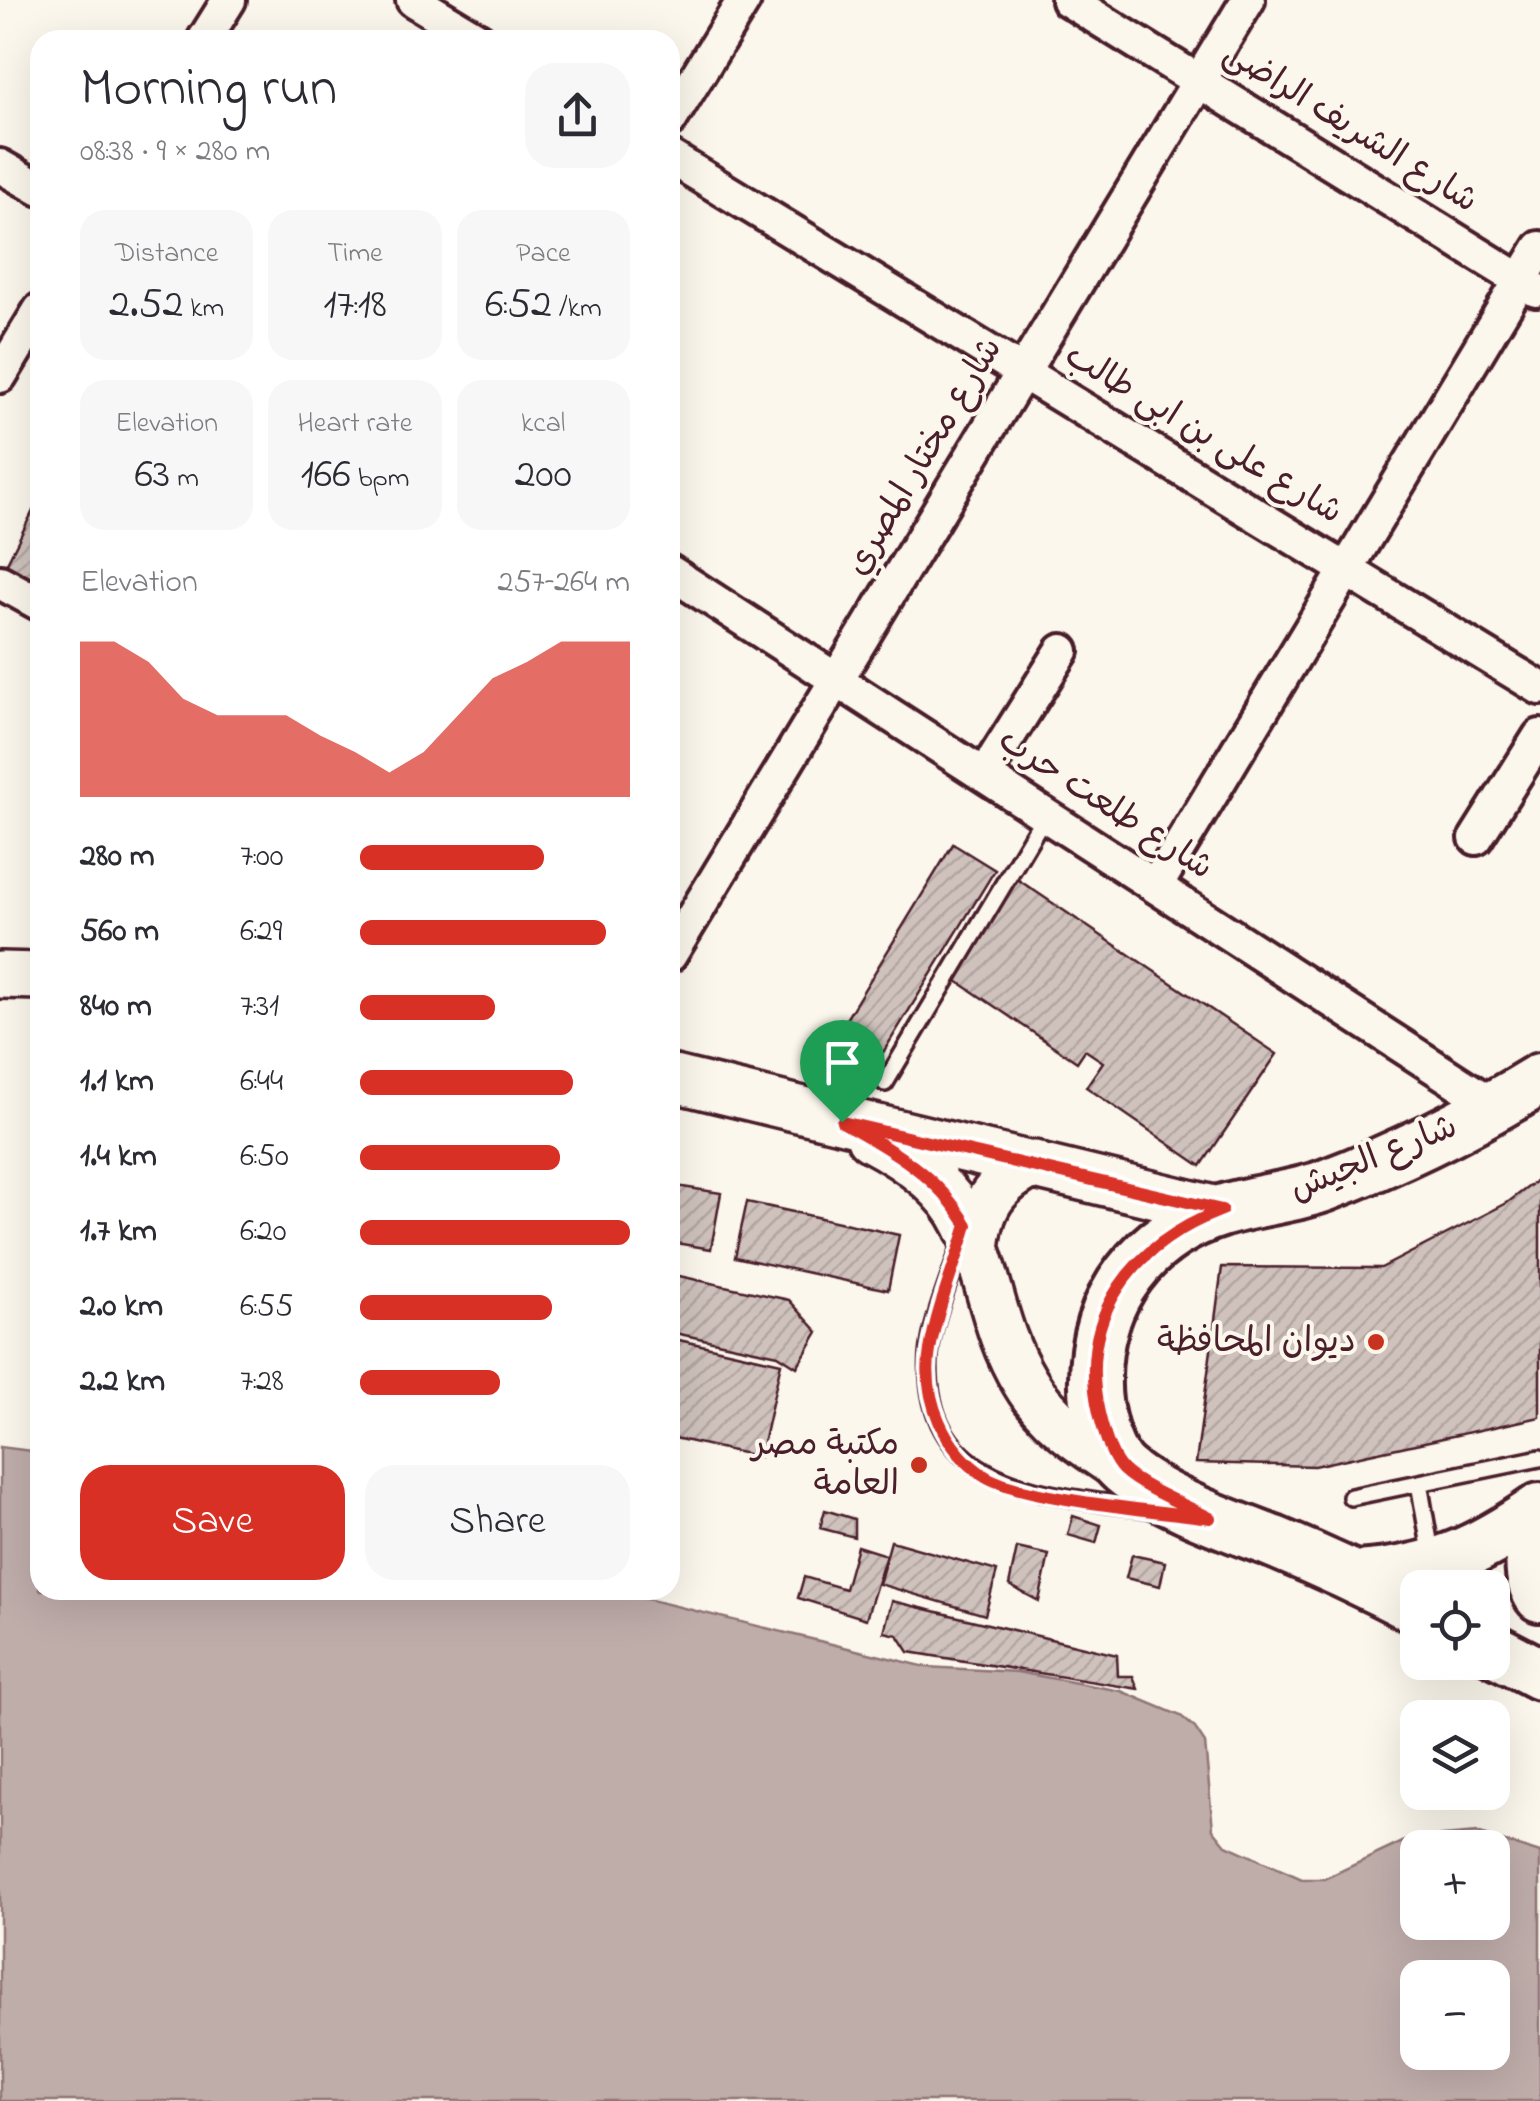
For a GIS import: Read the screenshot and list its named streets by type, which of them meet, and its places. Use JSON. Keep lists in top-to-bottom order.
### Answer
{
  "streets": {
    "main road": ["شارع الجيش"],
    "street": [
      "شارع الشريف الراضى",
      "شارع على بن ابى طالب",
      "شارع مختار المصري",
      "شارع طلعت حرب"
    ]
  },
  "crossings": [
    ["شارع الشريف الراضى", "شارع مختار المصري"],
    ["شارع على بن ابى طالب", "شارع مختار المصري"],
    ["شارع مختار المصري", "شارع طلعت حرب"],
    ["شارع طلعت حرب", "شارع الجيش"]
  ],
  "places": ["ديوان المحافظة", "مكتبة مصر العامة"],
  "page": {
    "heading": ["Morning run", "08:38 · 9 × 280 m"],
    "stats": [
      ["Distance", "2.52 km"],
      ["Time", "17:18"],
      ["Pace", "6:52 /km"],
      ["Elevation", "63 m"],
      ["Heart rate", "166 bpm"],
      ["kcal", "200"]
    ],
    "chart": ["Elevation", "257–264 m"],
    "list": [
      {
        "name": "280 m",
        "note": "7:00"
      },
      {
        "name": "560 m",
        "note": "6:29"
      },
      {
        "name": "840 m",
        "note": "7:31"
      },
      {
        "name": "1.1 km",
        "note": "6:44"
      },
      {
        "name": "1.4 km",
        "note": "6:50"
      },
      {
        "name": "1.7 km",
        "note": "6:20"
      },
      {
        "name": "2.0 km",
        "note": "6:55"
      },
      {
        "name": "2.2 km",
        "note": "7:28"
      }
    ],
    "buttons": ["Save", "Share"],
    "map_buttons": ["+", "−"]
  }
}
